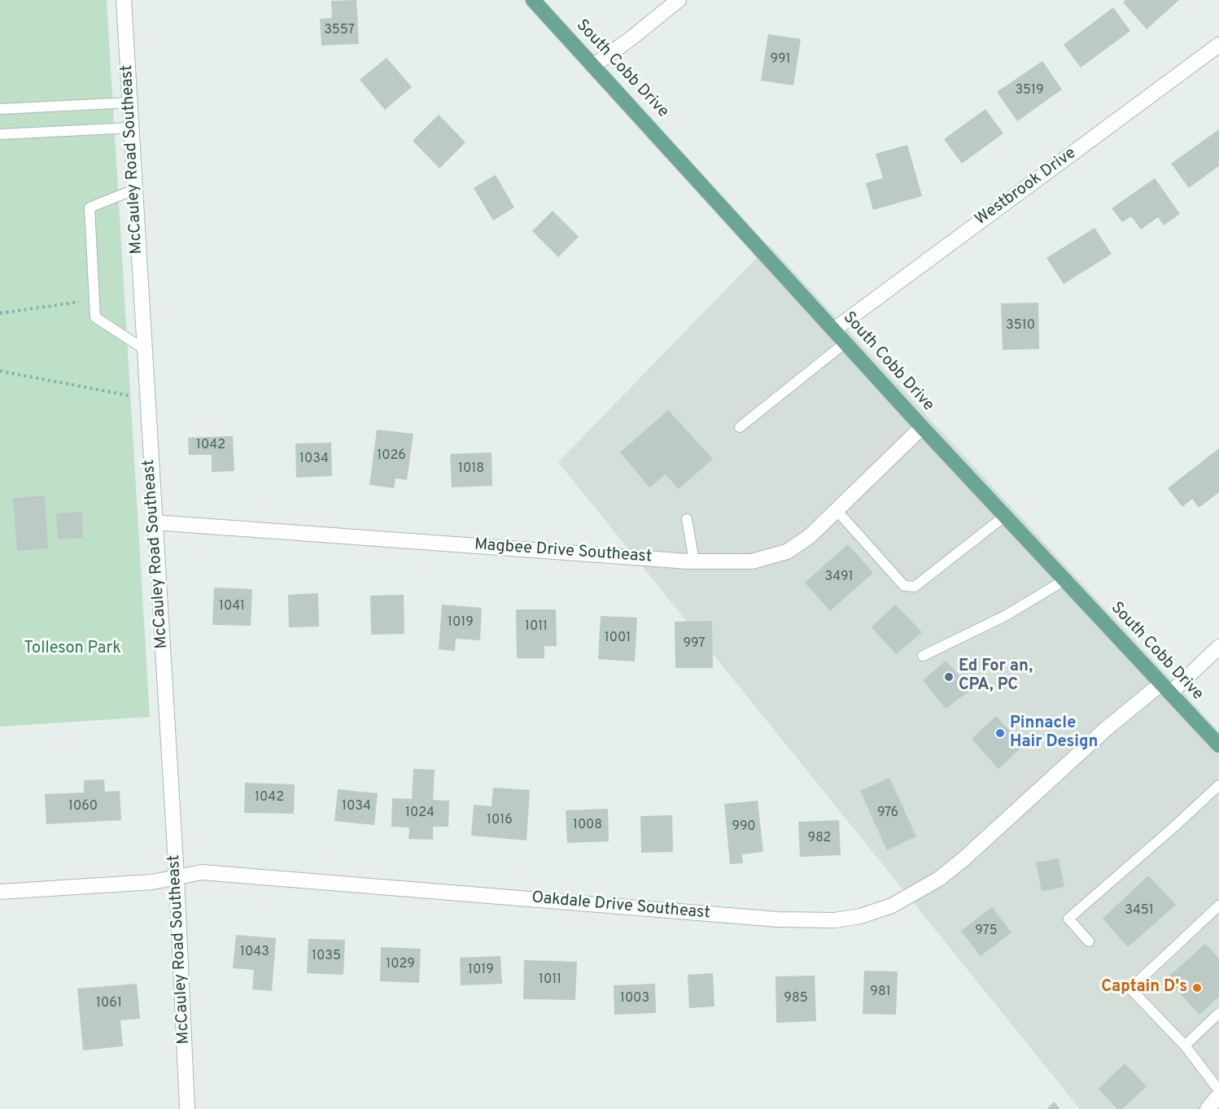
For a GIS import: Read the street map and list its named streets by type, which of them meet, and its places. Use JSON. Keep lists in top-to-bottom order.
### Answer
{
  "streets": {
    "main road": ["South Cobb Drive"],
    "street": [
      "McCauley Road Southeast",
      "Westbrook Drive",
      "Magbee Drive Southeast",
      "Oakdale Drive Southeast"
    ]
  },
  "crossings": [
    ["South Cobb Drive", "Westbrook Drive"],
    ["South Cobb Drive", "Magbee Drive Southeast"],
    ["South Cobb Drive", "Oakdale Drive Southeast"],
    ["McCauley Road Southeast", "Magbee Drive Southeast"],
    ["McCauley Road Southeast", "Oakdale Drive Southeast"]
  ],
  "parks": ["Tolleson Park"],
  "places": ["Ed For an, CPA, PC", "Pinnacle Hair Design", "Captain D's"],
  "house_numbers": [
    "3557",
    "991",
    "3519",
    "3510",
    "1042",
    "1026",
    "1034",
    "1018",
    "3491",
    "1041",
    "1019",
    "1011",
    "1001",
    "997",
    "1042",
    "1060",
    "1034",
    "1024",
    "976",
    "1016",
    "1008",
    "990",
    "982",
    "3451",
    "975",
    "1043",
    "1035",
    "1029",
    "1019",
    "1011",
    "981",
    "1003",
    "985",
    "1061"
  ]
}
